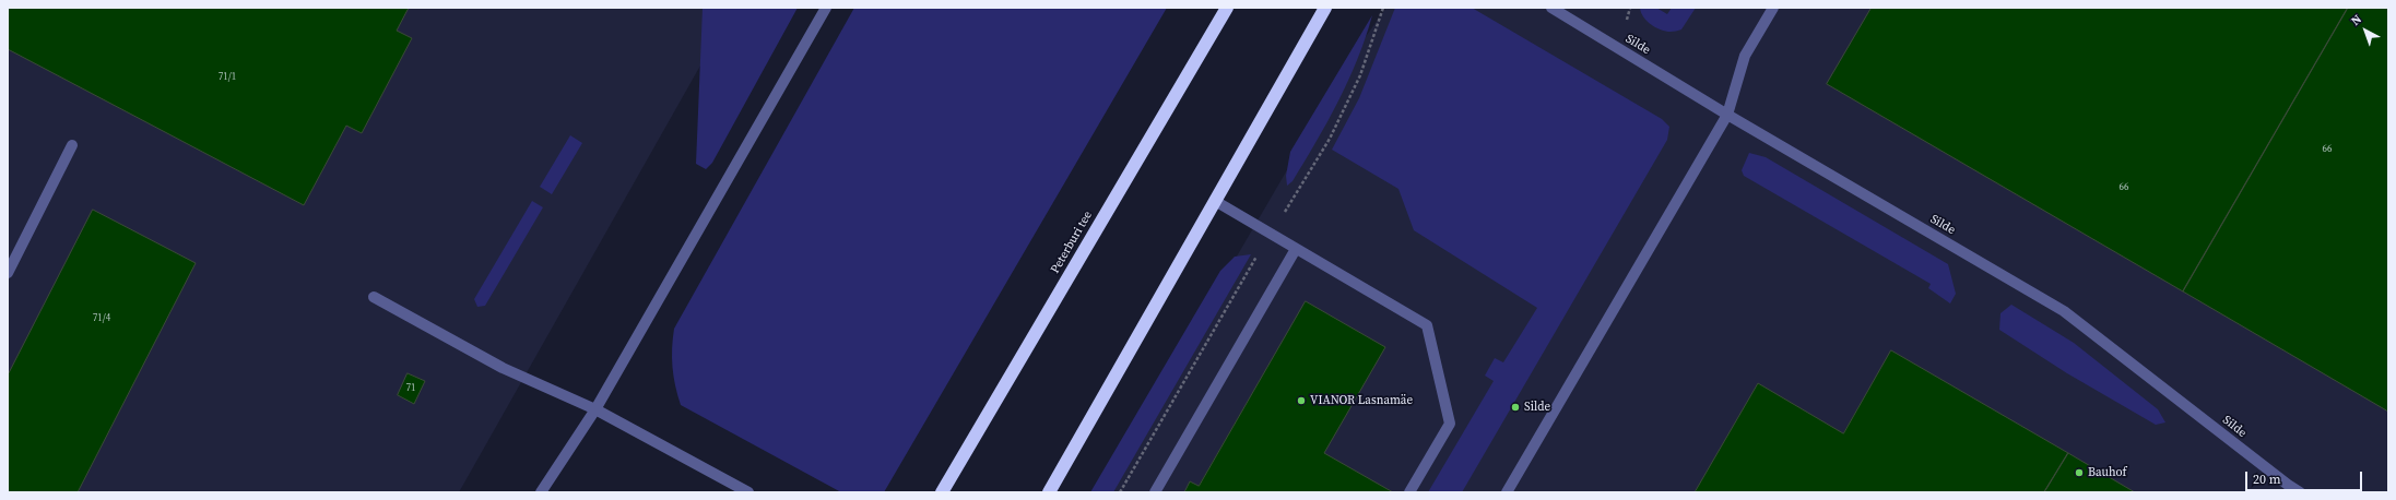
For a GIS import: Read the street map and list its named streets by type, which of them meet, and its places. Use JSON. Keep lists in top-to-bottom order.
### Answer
{
  "streets": {
    "highway": ["Peterburi tee"],
    "street": ["Silde"]
  },
  "places": ["VIANOR Lasnamäe", "Silde", "Bauhof"],
  "house_numbers": [
    "71/1",
    "66",
    "66",
    "71/4",
    "71"
  ],
  "scale_bar": "20 m",
  "north": "top left"
}
